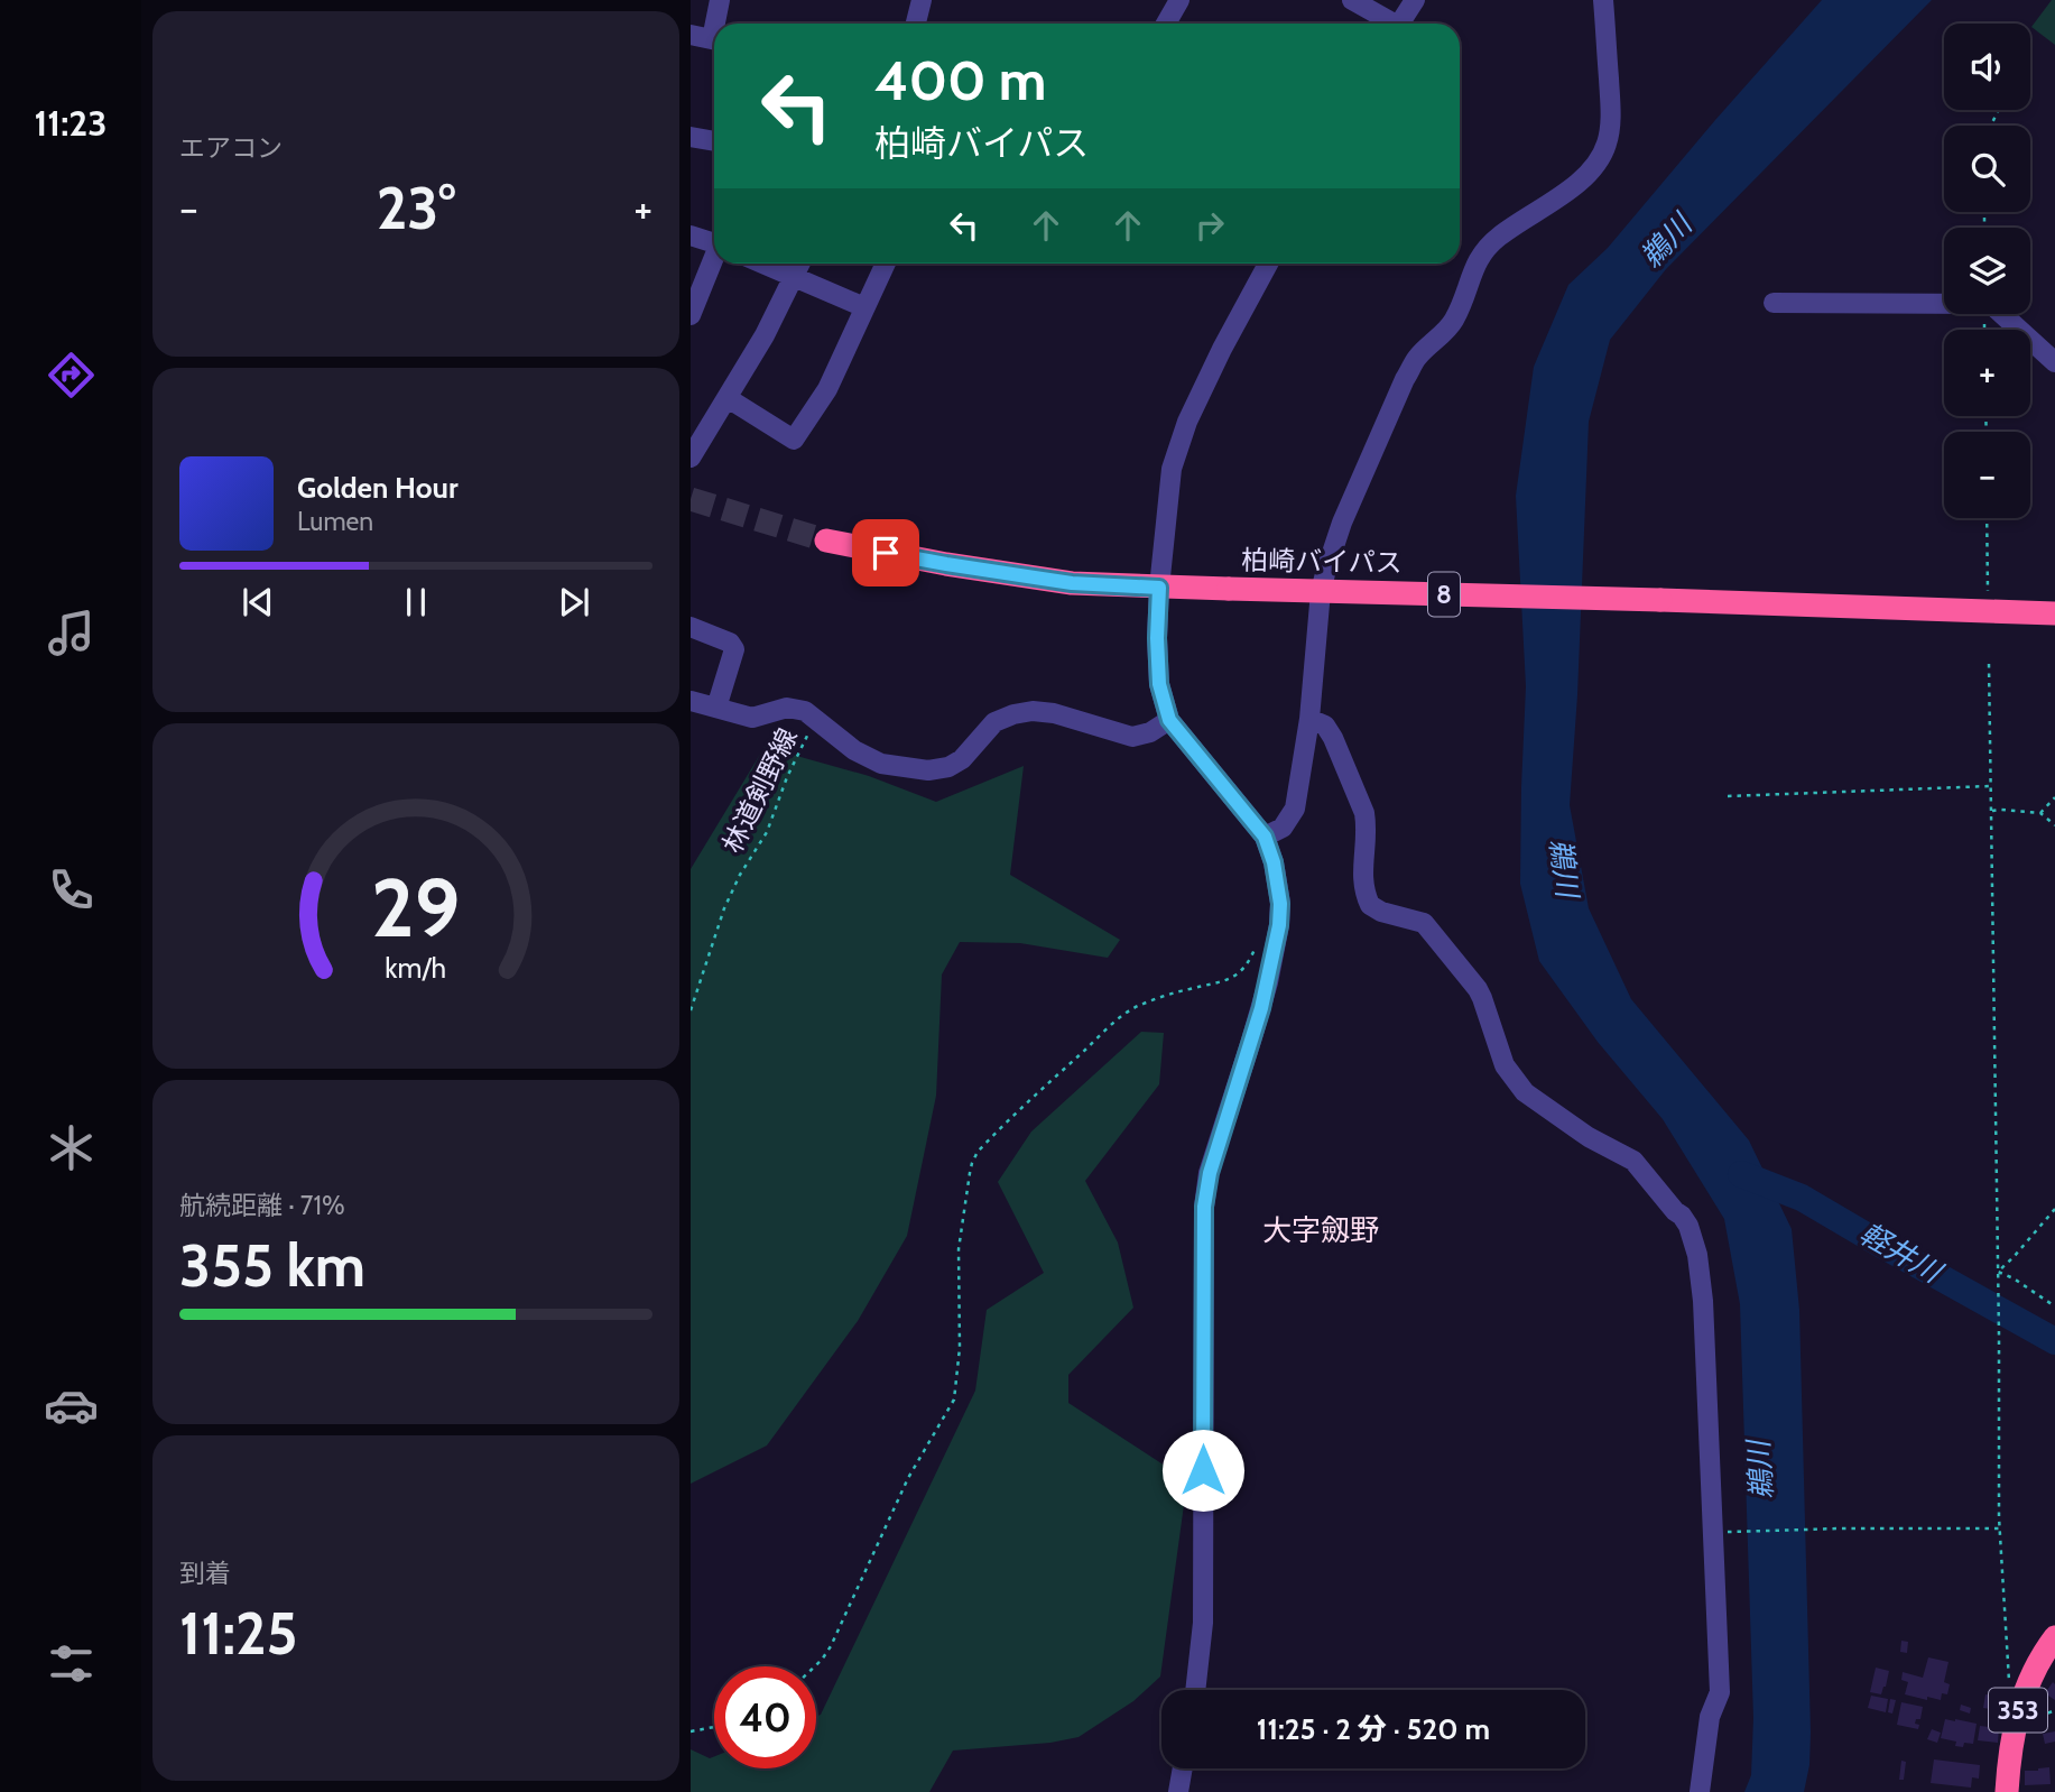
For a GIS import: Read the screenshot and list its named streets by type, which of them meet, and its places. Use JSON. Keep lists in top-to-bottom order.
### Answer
{
  "streets": {
    "highway": ["柏崎バイパス", "8", "353"],
    "path": ["林道剣野線"]
  },
  "districts": ["大字劔野"],
  "water": ["鵜川", "軽井川"],
  "page": {
    "tabs": "11:23",
    "tile": [
      "エアコン",
      ["航続距離 · 71%", "355 km"],
      ["到着", "11:25"]
    ],
    "map_buttons": ["+", "−"],
    "turn": ["400 m", "柏崎バイパス"],
    "heat": ["−", "23°", "+"],
    "song": ["Golden Hour", "Lumen"],
    "limit": "40",
    "trip": "11:25 · 2 分 · 520 m",
    "gauge": ["29", "km/h"]
  }
}
